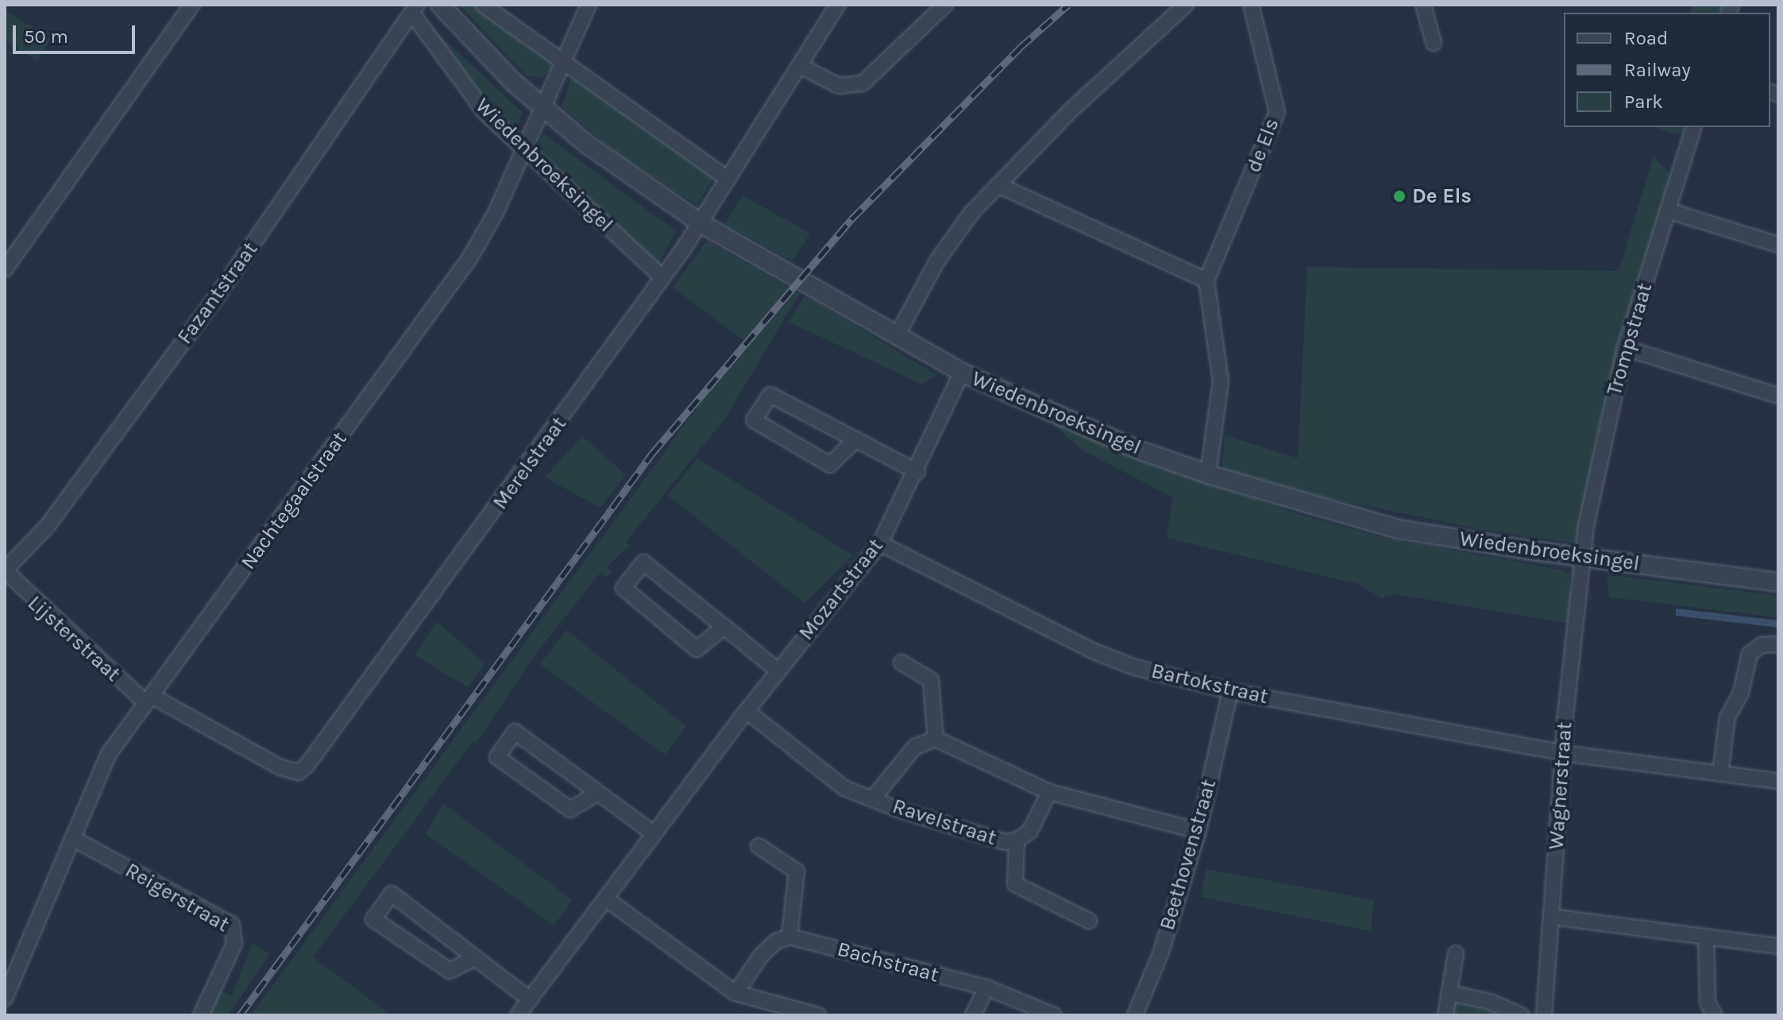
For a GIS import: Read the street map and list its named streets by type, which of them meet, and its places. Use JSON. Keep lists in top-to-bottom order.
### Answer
{
  "streets": {
    "street": [
      "de Els",
      "Wiedenbroeksingel",
      "Fazantstraat",
      "Trompstraat",
      "Merelstraat",
      "Nachtegaalstraat",
      "Mozartstraat",
      "Lijsterstraat",
      "Bartokstraat",
      "Wagnerstraat",
      "Ravelstraat",
      "Beethovenstraat",
      "Reigerstraat",
      "Bachstraat"
    ]
  },
  "crossings": [
    ["Wiedenbroeksingel", "Fazantstraat"],
    ["Wiedenbroeksingel", "Trompstraat"],
    ["Wiedenbroeksingel", "Merelstraat"],
    ["Wiedenbroeksingel", "Nachtegaalstraat"],
    ["Wiedenbroeksingel", "Mozartstraat"],
    ["Wiedenbroeksingel", "Wagnerstraat"],
    ["Fazantstraat", "Lijsterstraat"],
    ["Trompstraat", "Wagnerstraat"],
    ["Merelstraat", "Nachtegaalstraat"],
    ["Merelstraat", "Lijsterstraat"],
    ["Nachtegaalstraat", "Lijsterstraat"],
    ["Nachtegaalstraat", "Reigerstraat"],
    ["Mozartstraat", "Bartokstraat"],
    ["Mozartstraat", "Ravelstraat"],
    ["Bartokstraat", "Wagnerstraat"],
    ["Bartokstraat", "Beethovenstraat"]
  ],
  "places": ["De Els"],
  "legend": ["Road", "Railway", "Park"],
  "scale_bar": "50 m"
}
